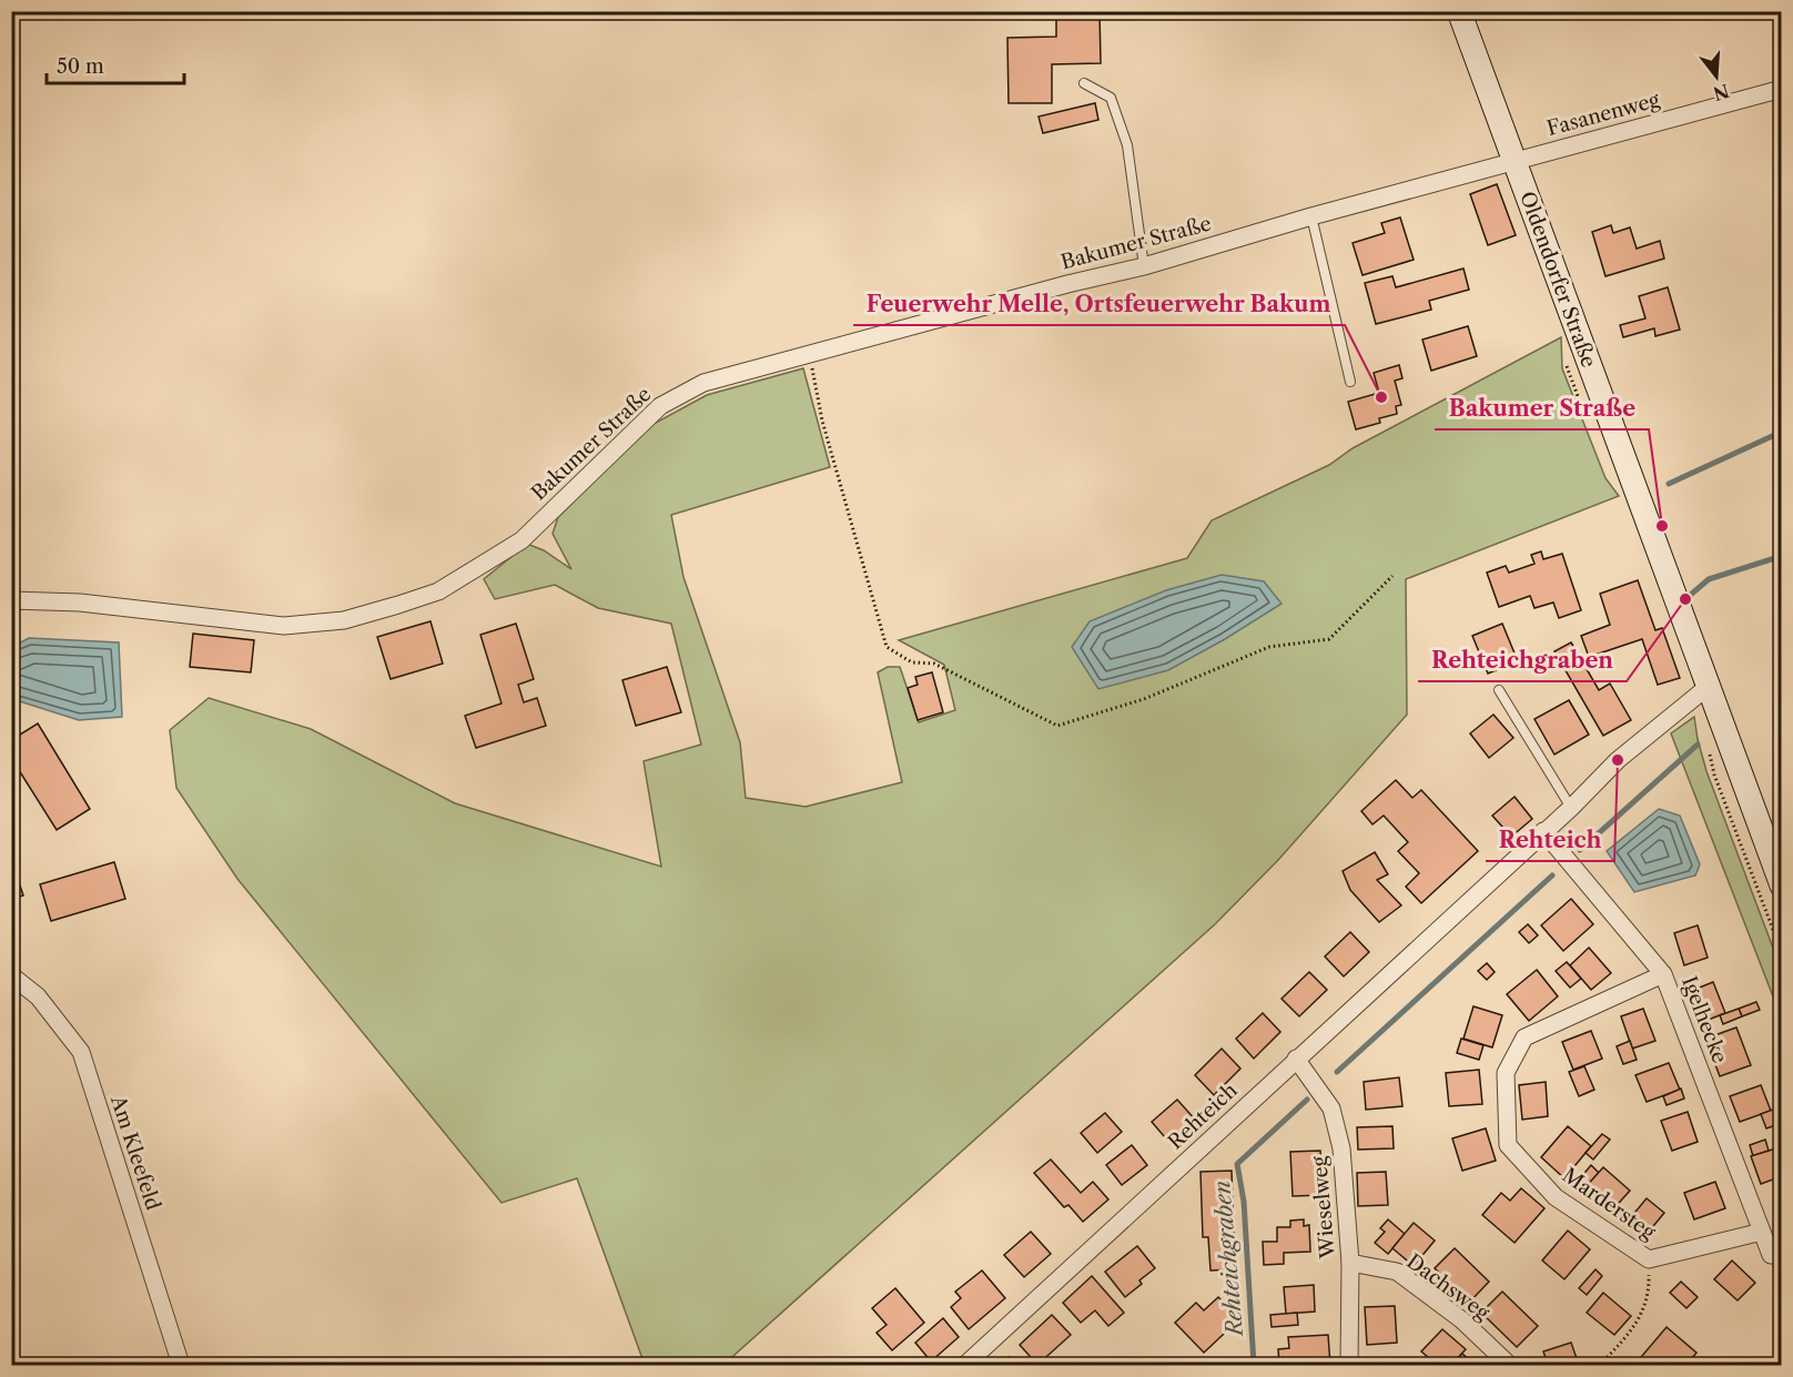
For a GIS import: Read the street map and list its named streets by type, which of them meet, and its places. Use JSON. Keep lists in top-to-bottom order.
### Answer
{
  "streets": {
    "main road": ["Oldendorfer Straße"],
    "street": [
      "Fasanenweg",
      "Bakumer Straße",
      "Igelhecke",
      "Rehteich",
      "Am Kleefeld",
      "Mardersteg",
      "Wieselweg",
      "Dachsweg"
    ]
  },
  "crossings": [
    ["Fasanenweg", "Bakumer Straße"],
    ["Fasanenweg", "Oldendorfer Straße"],
    ["Bakumer Straße", "Oldendorfer Straße"],
    ["Oldendorfer Straße", "Rehteich"],
    ["Igelhecke", "Rehteich"],
    ["Igelhecke", "Mardersteg"],
    ["Rehteich", "Wieselweg"],
    ["Wieselweg", "Dachsweg"]
  ],
  "water": ["Rehteichgraben"],
  "places": [
    "Feuerwehr Melle, Ortsfeuerwehr Bakum",
    "Bakumer Straße",
    "Rehteichgraben",
    "Rehteich"
  ],
  "scale_bar": "50 m",
  "north": "bottom"
}
